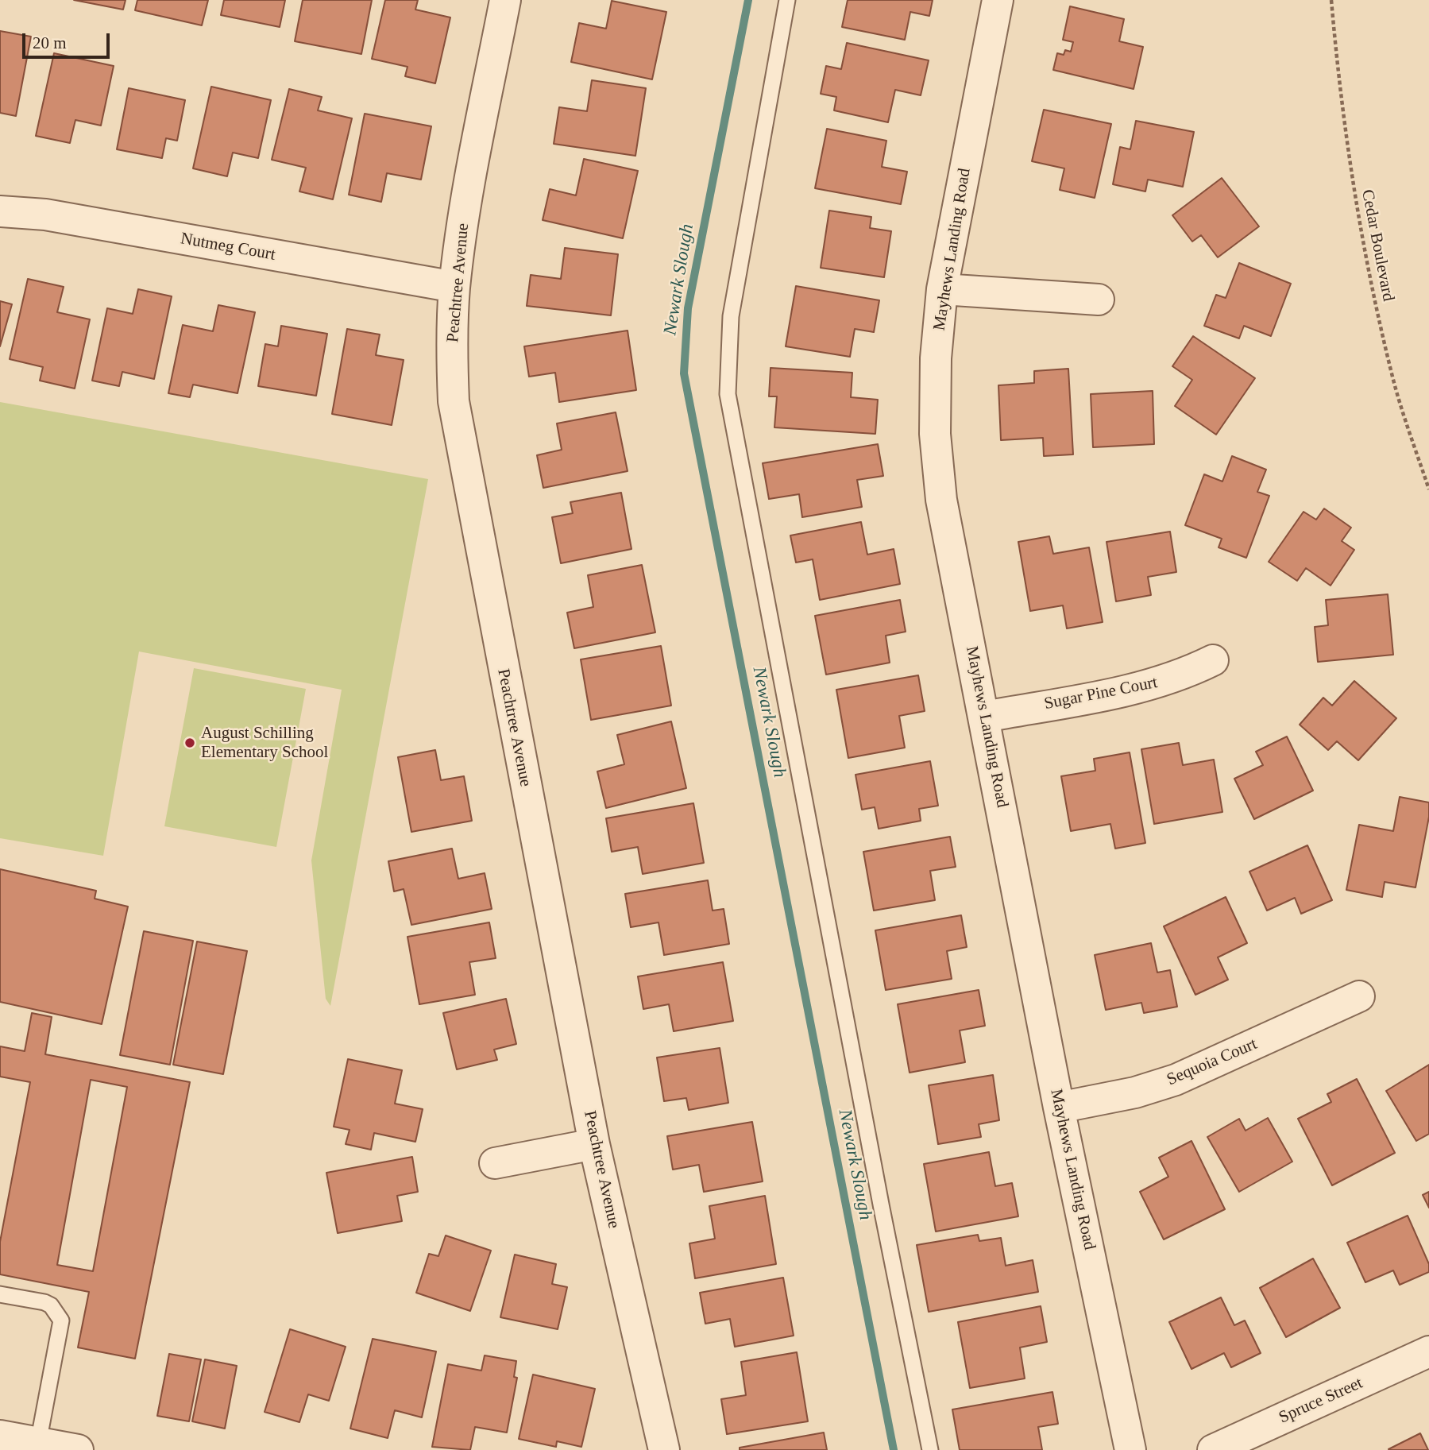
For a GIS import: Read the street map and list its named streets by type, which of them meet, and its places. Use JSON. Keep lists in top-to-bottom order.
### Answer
{
  "streets": {
    "street": [
      "Nutmeg Court",
      "Mayhews Landing Road",
      "Peachtree Avenue",
      "Sugar Pine Court",
      "Sequoia Court",
      "Spruce Street"
    ],
    "path": ["Cedar Boulevard"]
  },
  "crossings": [
    ["Nutmeg Court", "Peachtree Avenue"],
    ["Mayhews Landing Road", "Sugar Pine Court"],
    ["Mayhews Landing Road", "Sequoia Court"]
  ],
  "water": ["Newark Slough"],
  "places": ["August Schilling Elementary School"],
  "scale_bar": "20 m"
}
